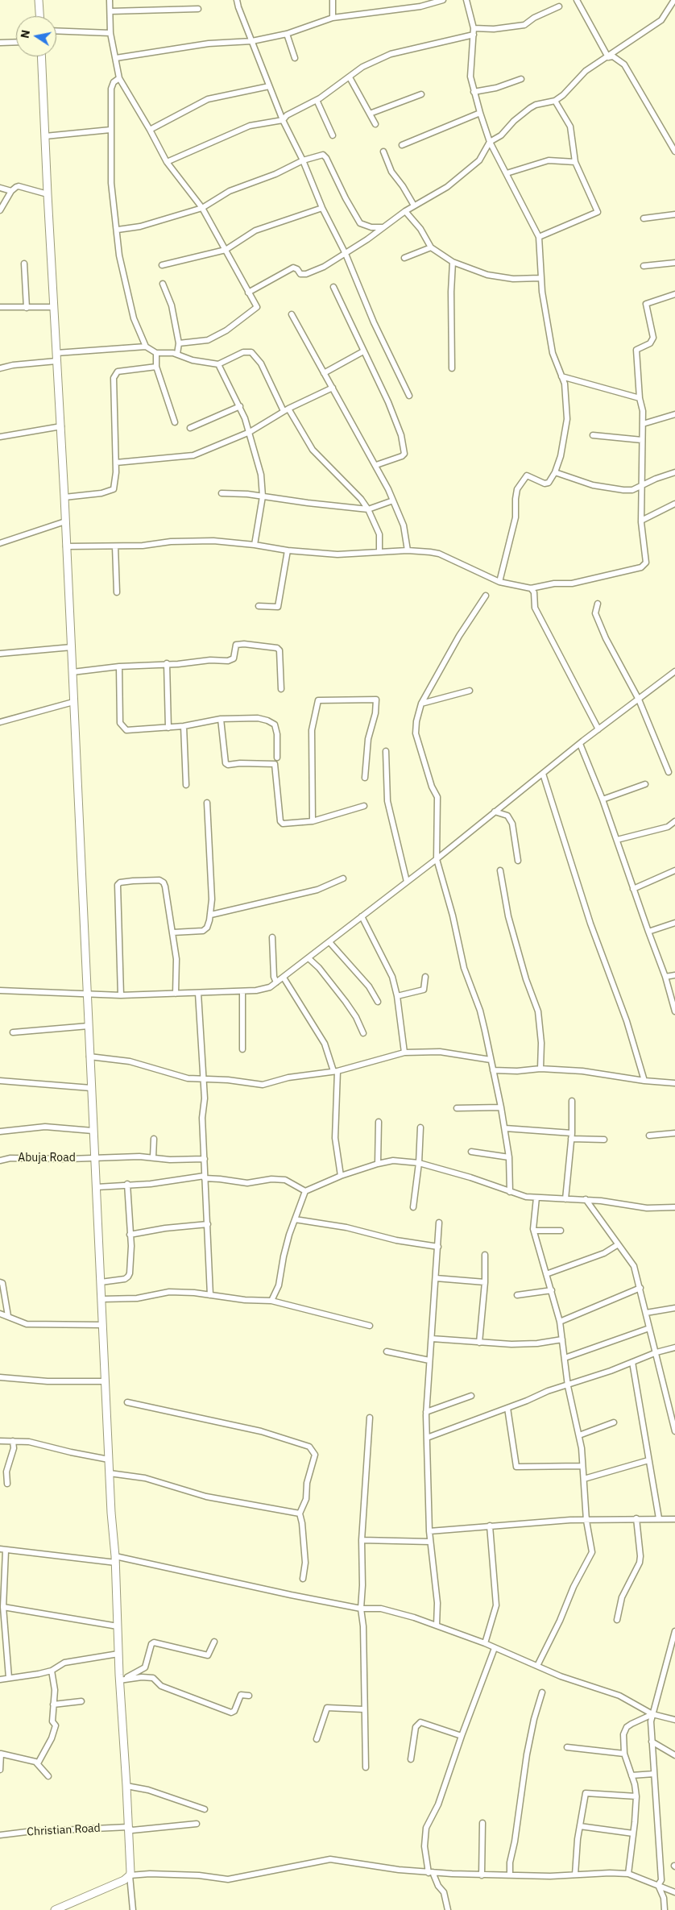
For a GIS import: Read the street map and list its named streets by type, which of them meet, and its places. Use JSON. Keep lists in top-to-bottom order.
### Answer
{
  "streets": {
    "street": ["Abuja Road", "Christian Road"]
  },
  "north": "left"
}
